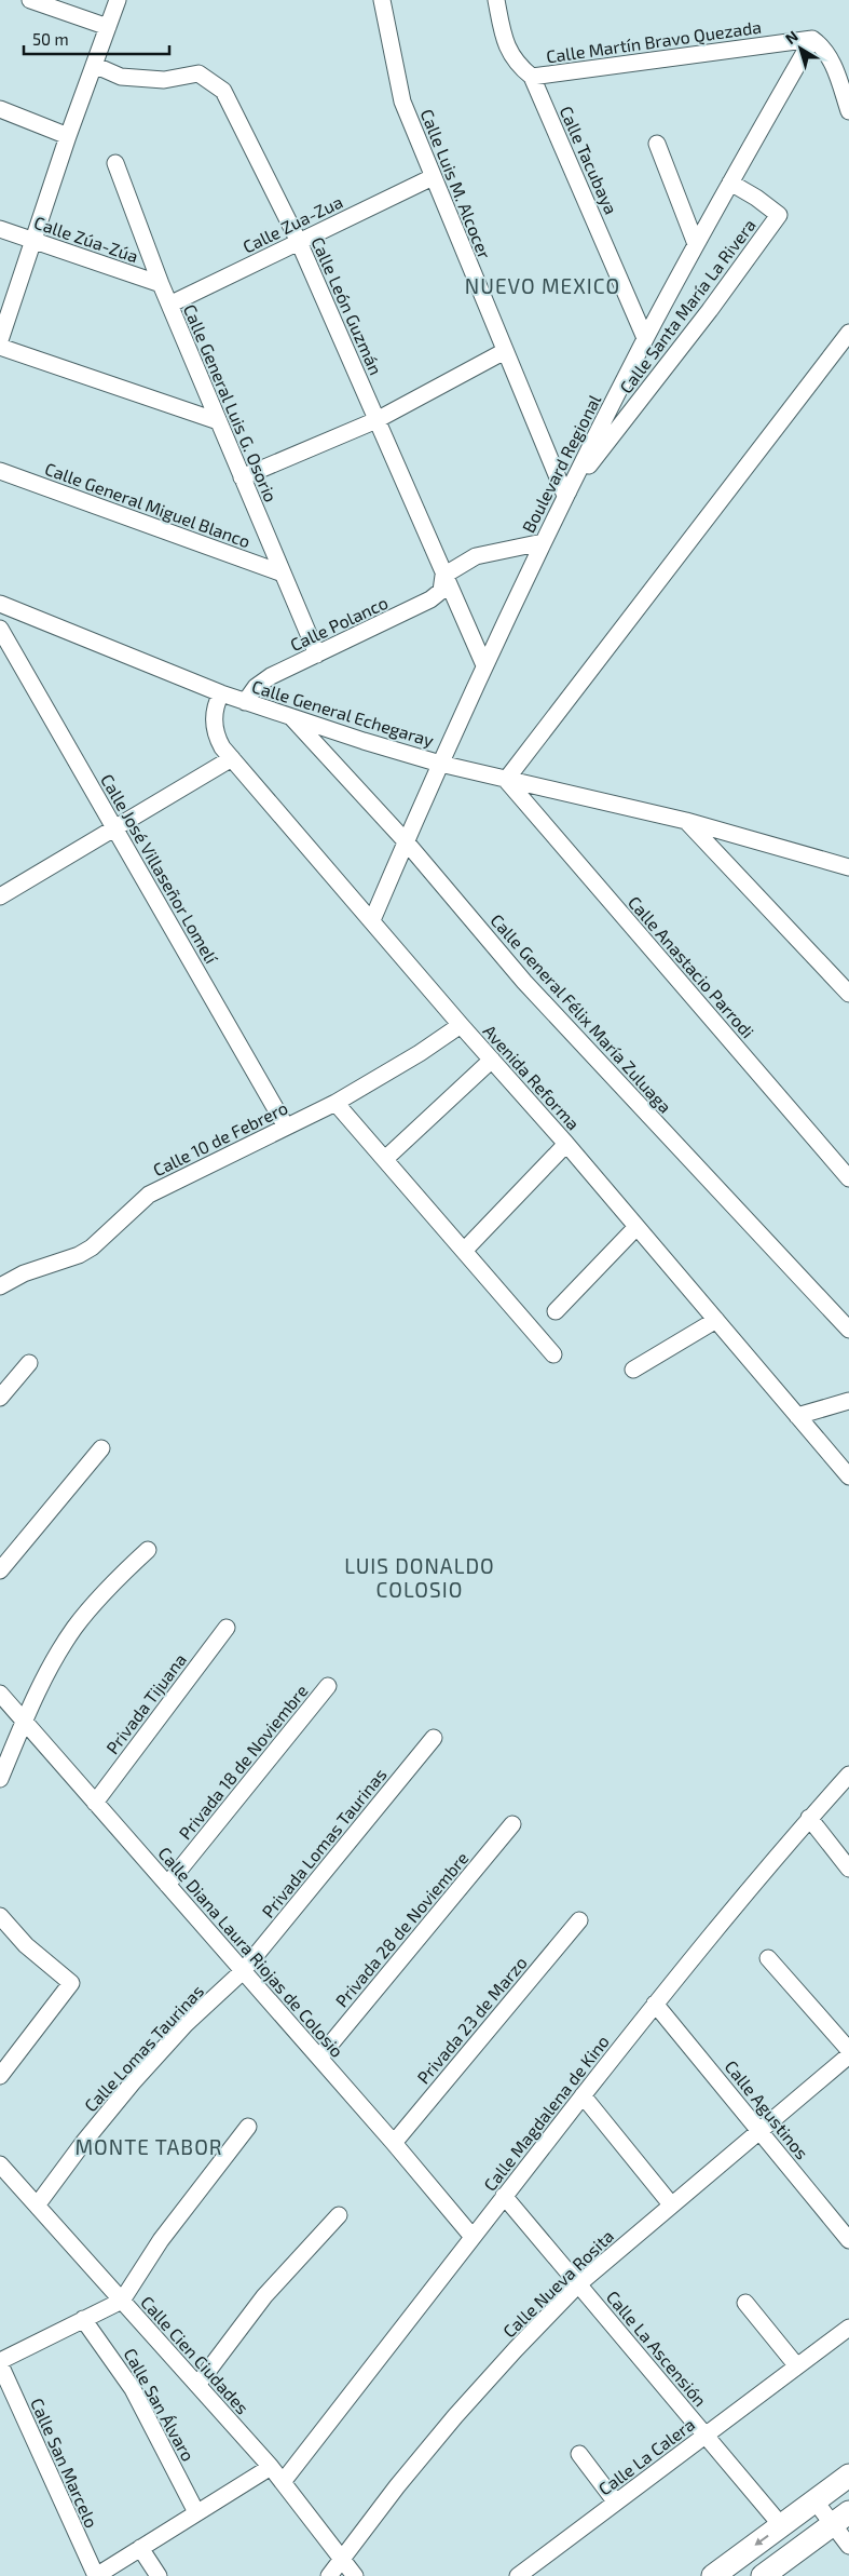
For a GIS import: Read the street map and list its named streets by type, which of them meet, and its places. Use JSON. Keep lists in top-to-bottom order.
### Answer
{
  "streets": {
    "street": [
      "Calle Martín Bravo Quezada",
      "Calle Tacubaya",
      "Calle Luis M. Alcocer",
      "Calle Zua-Zua",
      "Calle Zúa-Zúa",
      "Calle León Guzmán",
      "Calle Santa María La Rivera",
      "Calle General Luis G. Osorio",
      "Boulevard Regional",
      "Calle General Miguel Blanco",
      "Calle Polanco",
      "Calle General Echegaray",
      "Calle José Villaseñor Lomelí",
      "Calle Anastacio Parrodi",
      "Calle General Félix María Zuluaga",
      "Avenida Reforma",
      "Calle 10 de Febrero",
      "Privada Tijuana",
      "Privada 18 de Noviembre",
      "Privada Lomas Taurinas",
      "Privada 28 de Noviembre",
      "Calle Diana Laura Riojas de Colosio",
      "Privada 23 de Marzo",
      "Calle Lomas Taurinas",
      "Calle Agustinos",
      "Calle Magdalena de Kino",
      "Calle Nueva Rosita",
      "Calle La Ascensión",
      "Calle Cien Ciudades",
      "Calle San Álvaro",
      "Calle La Calera",
      "Calle San Marcelo"
    ]
  },
  "crossings": [
    ["Calle Martín Bravo Quezada", "Calle Tacubaya"],
    ["Calle Martín Bravo Quezada", "Boulevard Regional"],
    ["Calle Tacubaya", "Boulevard Regional"],
    ["Calle Luis M. Alcocer", "Calle Zua-Zua"],
    ["Calle Luis M. Alcocer", "Calle Santa María La Rivera"],
    ["Calle Luis M. Alcocer", "Boulevard Regional"],
    ["Calle Zua-Zua", "Calle León Guzmán"],
    ["Calle Zua-Zua", "Calle General Luis G. Osorio"],
    ["Calle Zúa-Zúa", "Calle General Luis G. Osorio"],
    ["Calle León Guzmán", "Boulevard Regional"],
    ["Calle León Guzmán", "Calle Polanco"],
    ["Calle Santa María La Rivera", "Boulevard Regional"],
    ["Calle General Luis G. Osorio", "Calle General Miguel Blanco"],
    ["Calle General Luis G. Osorio", "Calle Polanco"],
    ["Boulevard Regional", "Calle General Echegaray"],
    ["Boulevard Regional", "Calle General Félix María Zuluaga"],
    ["Boulevard Regional", "Avenida Reforma"],
    ["Calle Polanco", "Calle General Echegaray"],
    ["Calle General Echegaray", "Calle Anastacio Parrodi"],
    ["Calle General Echegaray", "Calle General Félix María Zuluaga"],
    ["Calle General Echegaray", "Avenida Reforma"],
    ["Calle José Villaseñor Lomelí", "Calle 10 de Febrero"],
    ["Avenida Reforma", "Calle 10 de Febrero"],
    ["Privada Tijuana", "Calle Diana Laura Riojas de Colosio"],
    ["Privada 18 de Noviembre", "Calle Diana Laura Riojas de Colosio"],
    ["Privada Lomas Taurinas", "Calle Diana Laura Riojas de Colosio"],
    ["Privada Lomas Taurinas", "Calle Lomas Taurinas"],
    ["Privada 28 de Noviembre", "Calle Diana Laura Riojas de Colosio"],
    ["Calle Diana Laura Riojas de Colosio", "Privada 23 de Marzo"],
    ["Calle Diana Laura Riojas de Colosio", "Calle Lomas Taurinas"],
    ["Calle Diana Laura Riojas de Colosio", "Calle Magdalena de Kino"],
    ["Calle Lomas Taurinas", "Calle Cien Ciudades"],
    ["Calle Agustinos", "Calle Magdalena de Kino"],
    ["Calle Agustinos", "Calle Nueva Rosita"],
    ["Calle Magdalena de Kino", "Calle La Ascensión"],
    ["Calle Magdalena de Kino", "Calle Cien Ciudades"],
    ["Calle Nueva Rosita", "Calle La Ascensión"],
    ["Calle Nueva Rosita", "Calle Cien Ciudades"],
    ["Calle La Ascensión", "Calle La Calera"]
  ],
  "districts": ["NUEVO MEXICO", "LUIS DONALDO COLOSIO", "MONTE TABOR"],
  "scale_bar": "50 m",
  "north": "top left"
}
